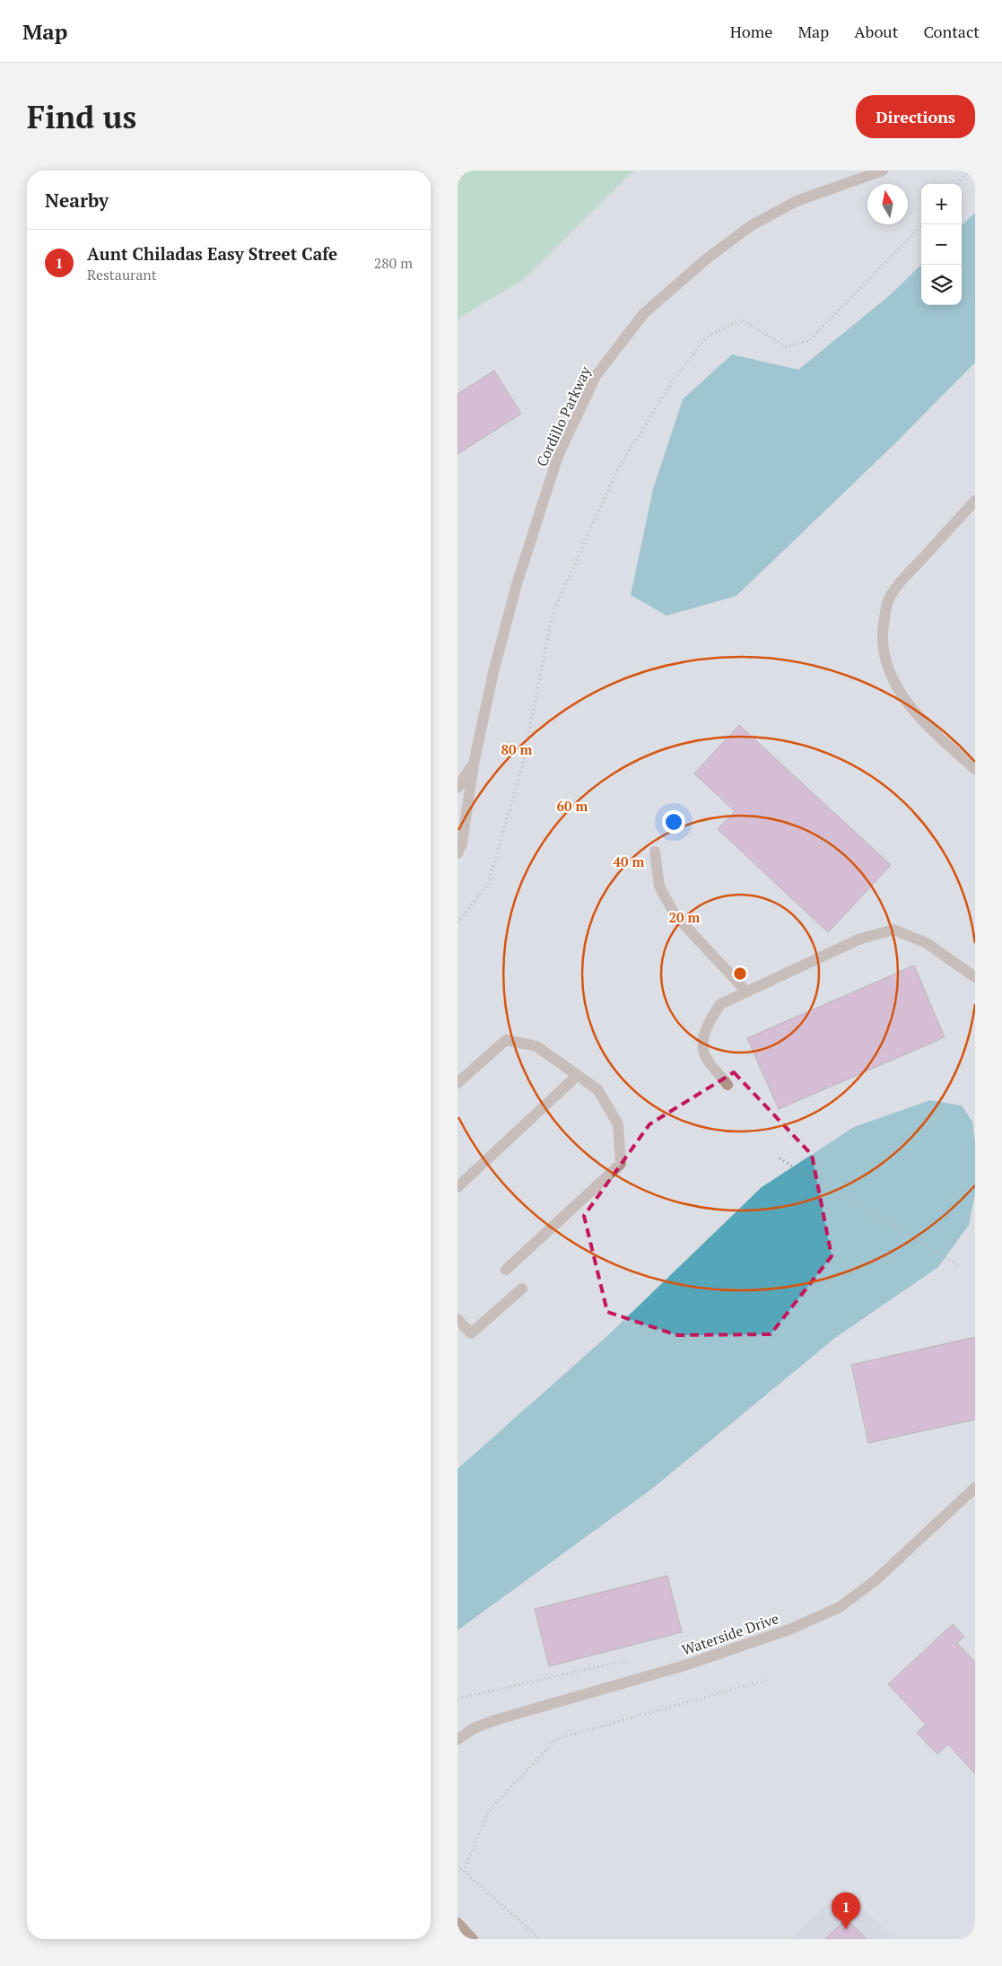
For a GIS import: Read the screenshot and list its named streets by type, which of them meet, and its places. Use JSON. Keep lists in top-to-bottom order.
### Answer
{
  "streets": {
    "street": ["Cordillo Parkway", "Waterside Drive"]
  },
  "north": "top",
  "page": {
    "header": "Map",
    "nav": [
      "Home",
      "Map",
      "About",
      "Contact"
    ],
    "buttons": "Directions",
    "title": "Find us",
    "heading": "Nearby",
    "map_buttons": ["+", "−"],
    "list": [
      {
        "mark": "1",
        "name": "Aunt Chiladas Easy Street Cafe",
        "note": "Restaurant",
        "value": "280 m"
      }
    ],
    "pins": "1"
  },
  "rings": [
    "80 m",
    "60 m",
    "40 m",
    "20 m"
  ]
}
